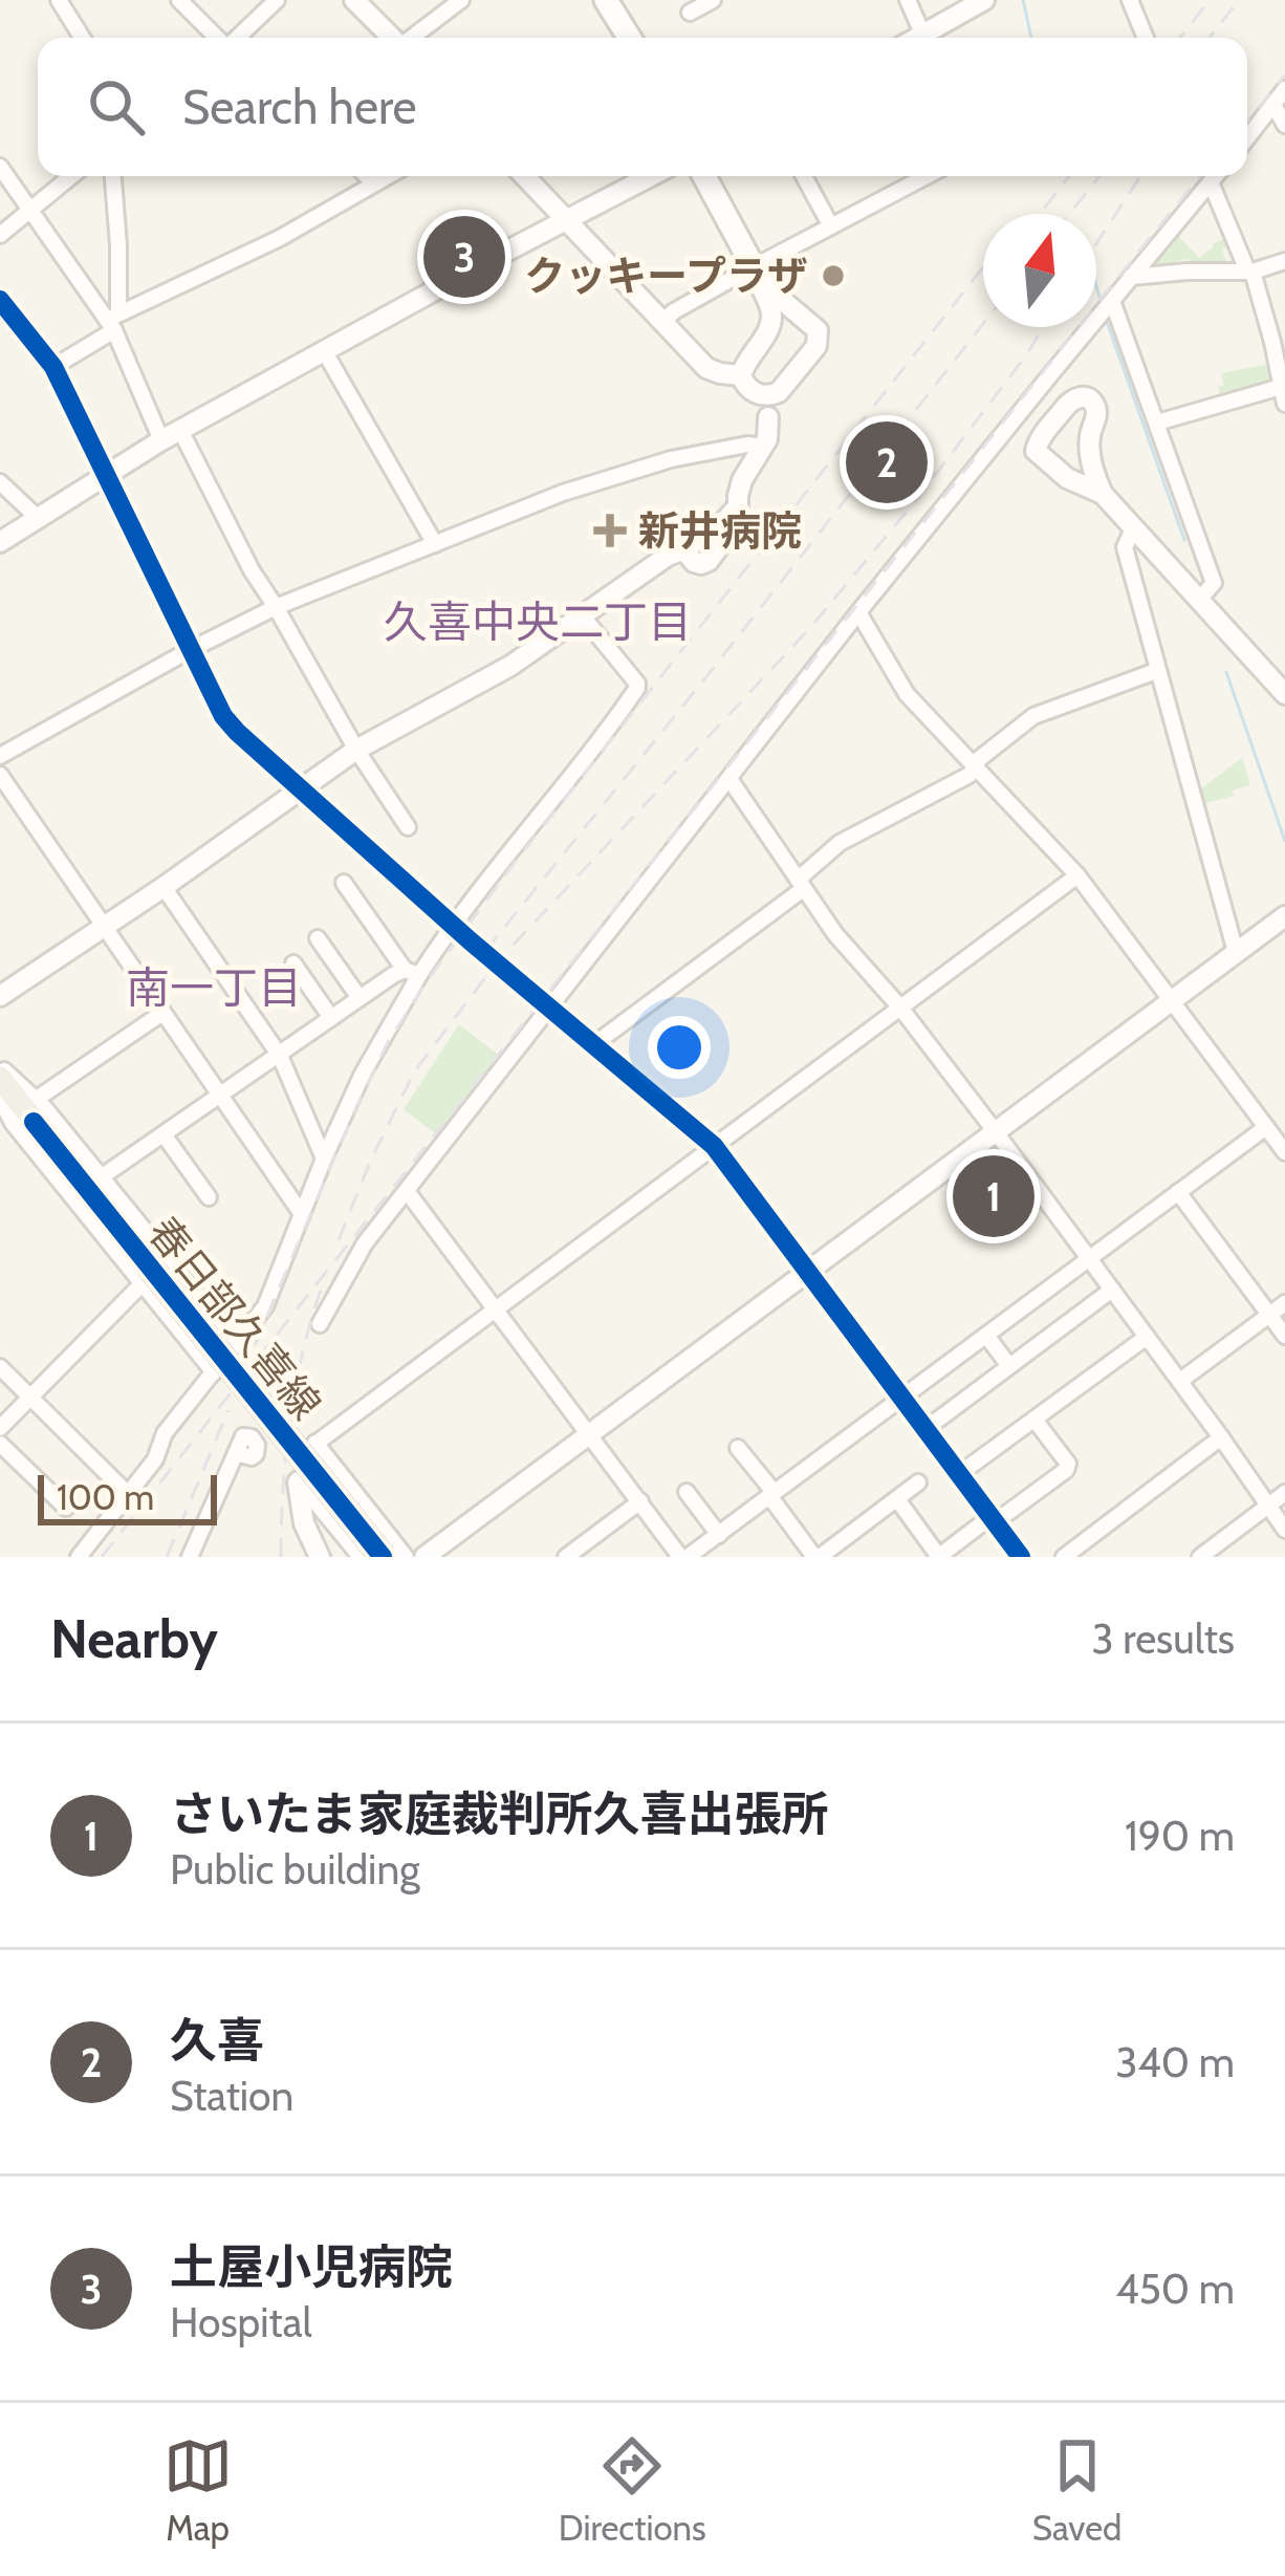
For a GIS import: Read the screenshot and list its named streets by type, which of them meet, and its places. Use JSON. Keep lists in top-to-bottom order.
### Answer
{
  "streets": {
    "main road": ["春日部久喜線"]
  },
  "districts": ["久喜中央二丁目", "南一丁目"],
  "places": {
    "other": ["クッキープラザ"],
    "health": ["新井病院"]
  },
  "scale_bar": "100 m",
  "north": "top",
  "page": {
    "search": "Search here",
    "pins": ["3", "2", "1"],
    "scale": "100 m",
    "heading": ["Nearby", "3 results"],
    "list": [
      {
        "mark": "1",
        "name": "さいたま家庭裁判所久喜出張所",
        "note": "Public building",
        "value": "190 m"
      },
      {
        "mark": "2",
        "name": "久喜",
        "note": "Station",
        "value": "340 m"
      },
      {
        "mark": "3",
        "name": "土屋小児病院",
        "note": "Hospital",
        "value": "450 m"
      }
    ],
    "nav": ["Map", "Directions", "Saved"]
  }
}
